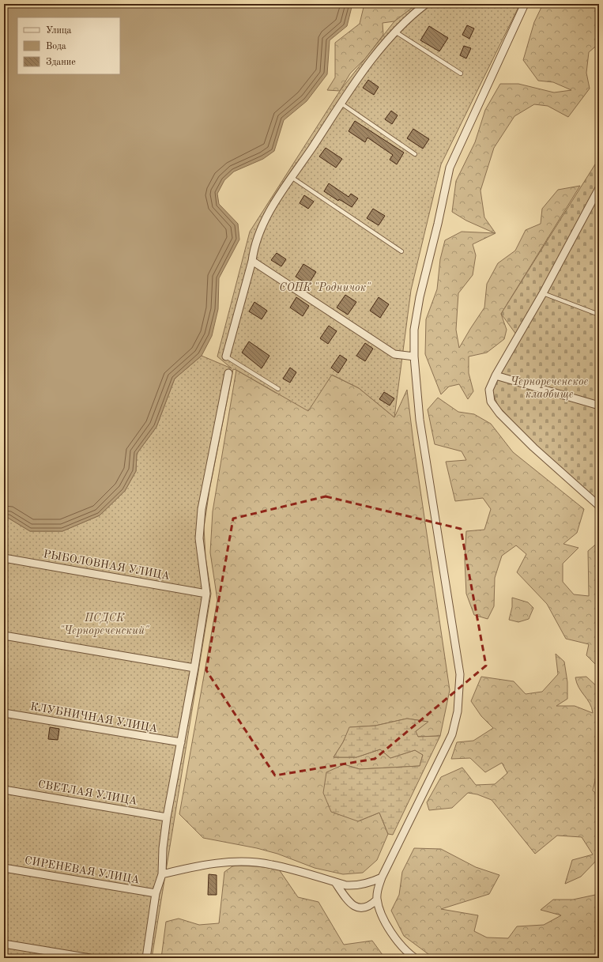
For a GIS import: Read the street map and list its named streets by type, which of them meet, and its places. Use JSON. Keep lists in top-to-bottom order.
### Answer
{
  "streets": {
    "street": [
      "РЫБОЛОВНАЯ УЛИЦА",
      "КЛУБНИЧНАЯ УЛИЦА",
      "СВЕТЛАЯ УЛИЦА",
      "СИРЕНЕВАЯ УЛИЦА"
    ]
  },
  "parks": ["СОПК \"Родничок\"", "Чернореченское кладбище", "ПСДСК \"Чернореченский\""],
  "legend": ["Улица", "Вода", "Здание"]
}
